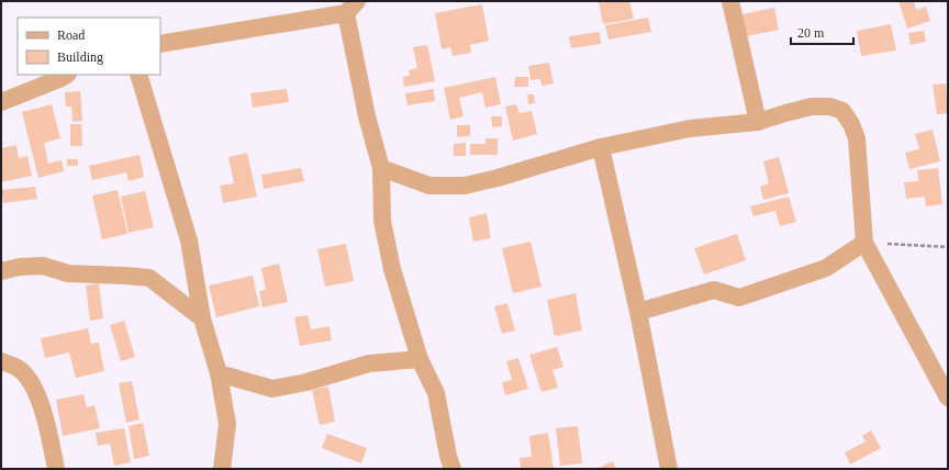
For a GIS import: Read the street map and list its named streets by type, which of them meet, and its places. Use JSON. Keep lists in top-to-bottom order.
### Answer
{
  "legend": ["Road", "Building"],
  "scale_bar": "20 m"
}
